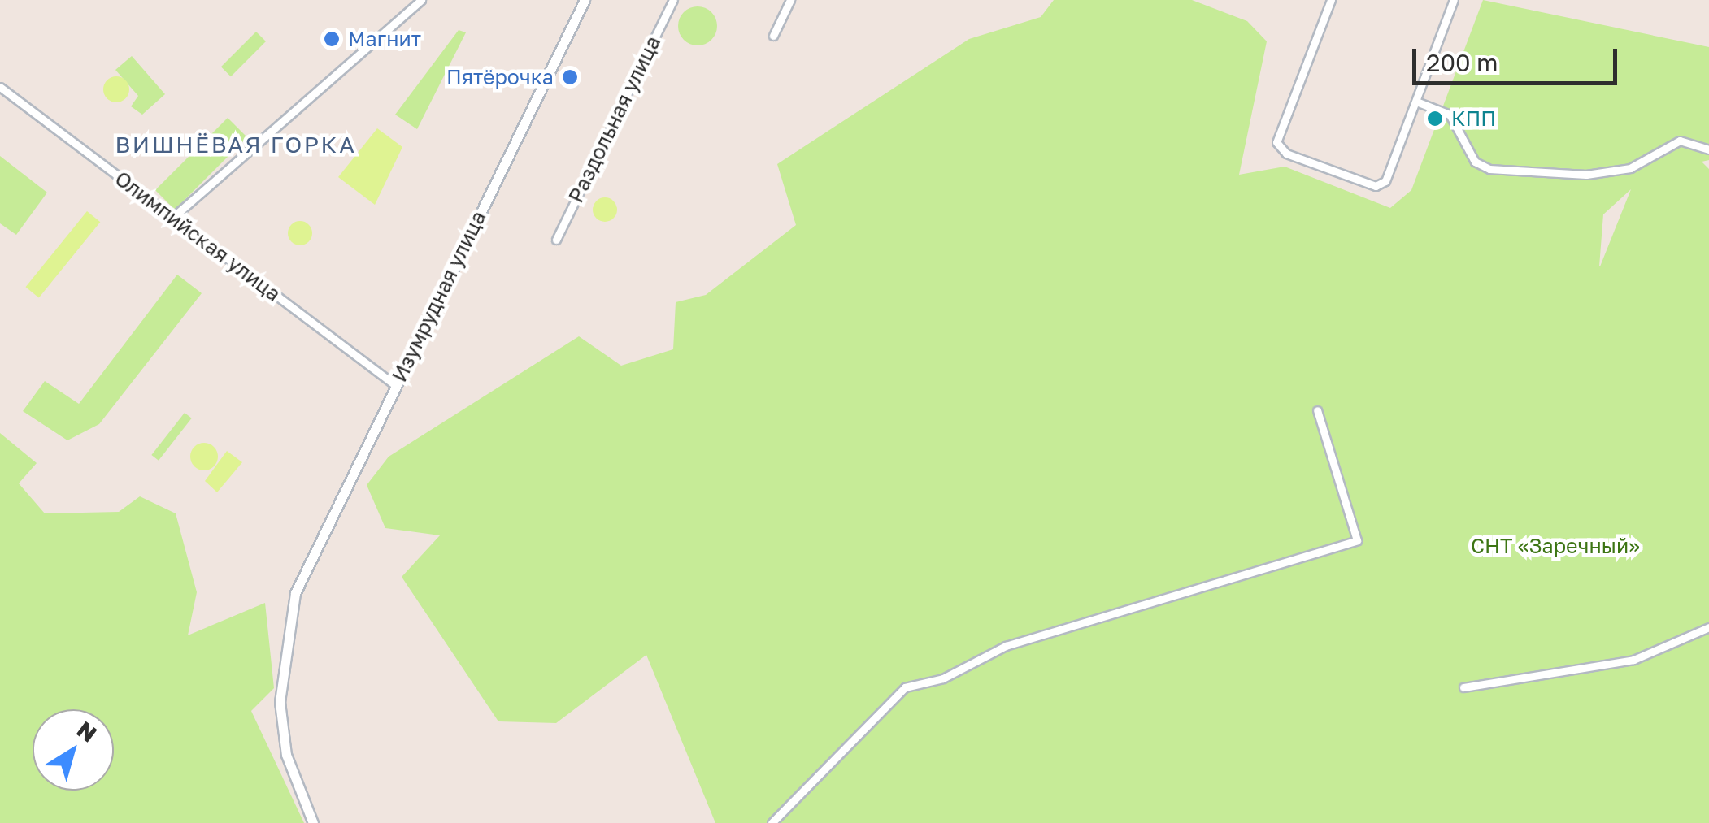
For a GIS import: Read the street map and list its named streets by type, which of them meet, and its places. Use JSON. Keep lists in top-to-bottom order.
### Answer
{
  "streets": {
    "street": ["Раздольная улица", "Олимпийская улица", "Изумрудная улица"]
  },
  "crossings": [
    ["Олимпийская улица", "Изумрудная улица"]
  ],
  "districts": ["ВИШНЁВАЯ ГОРКА"],
  "parks": ["СНТ «Заречный»"],
  "places": ["Магнит", "Пятёрочка", "КПП"],
  "scale_bar": "200 m",
  "north": "top right"
}
